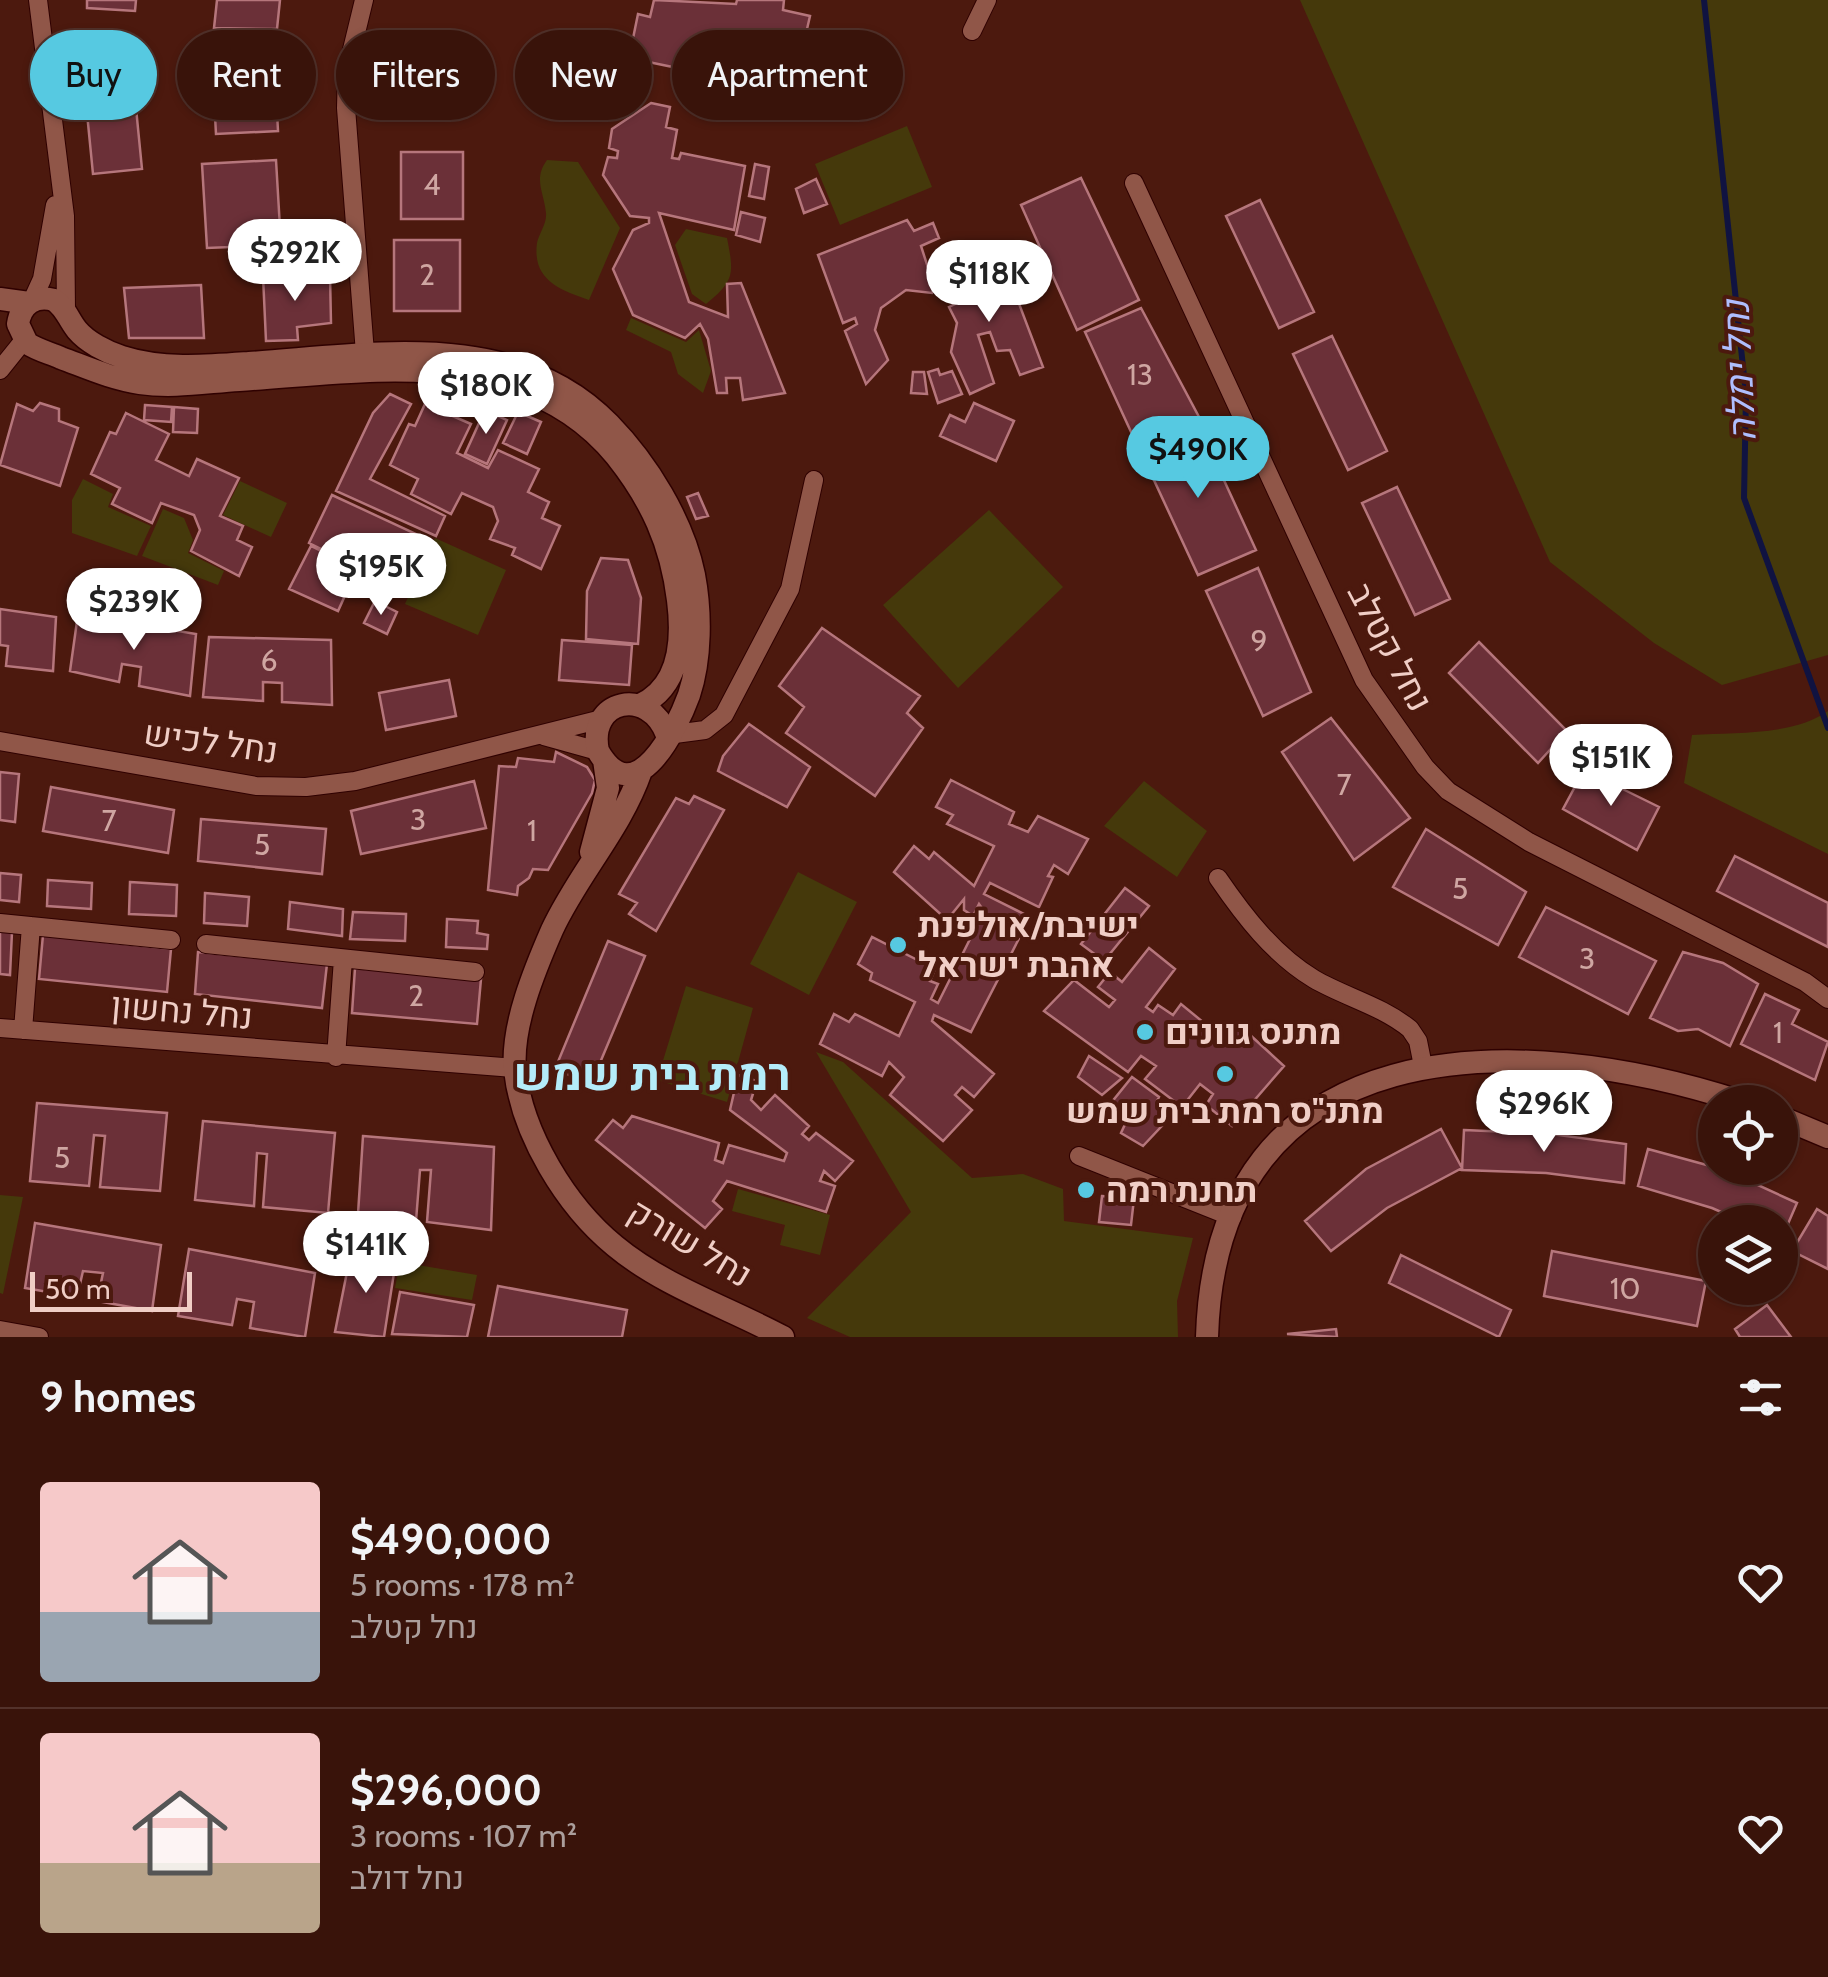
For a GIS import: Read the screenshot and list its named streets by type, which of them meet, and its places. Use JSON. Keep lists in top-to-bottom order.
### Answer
{
  "streets": {
    "street": [
      "נחל קטלב",
      "נחל לכיש",
      "נחל נחשון",
      "נחל שורק"
    ]
  },
  "crossings": [
    ["נחל נחשון", "נחל שורק"]
  ],
  "districts": ["רמת בית שמש"],
  "water": ["נחל ימלה"],
  "places": [
    "ישיבת/אולפנת אהבת ישראל",
    "מתנס גוונים",
    "מתנ\"ס רמת בית שמש",
    "תחנת רמה"
  ],
  "house_numbers": [
    "4",
    "2",
    "13",
    "9",
    "6",
    "7",
    "3",
    "7",
    "1",
    "5",
    "5",
    "3",
    "2",
    "1",
    "5",
    "10"
  ],
  "scale_bar": "50 m",
  "page": {
    "chip": [
      "Buy",
      "Rent",
      "Filters",
      "New",
      "Apartment"
    ],
    "price": [
      "$292K",
      "$118K",
      "$180K",
      "$490K",
      "$195K",
      "$239K",
      "$151K",
      "$296K",
      "$141K"
    ],
    "scale": "50 m",
    "heading": "9 homes",
    "list": [
      {
        "name": "$490,000",
        "note": "5 rooms · 178 m² · נחל קטלב"
      },
      {
        "name": "$296,000",
        "note": "3 rooms · 107 m² · נחל דולב"
      }
    ]
  }
}
